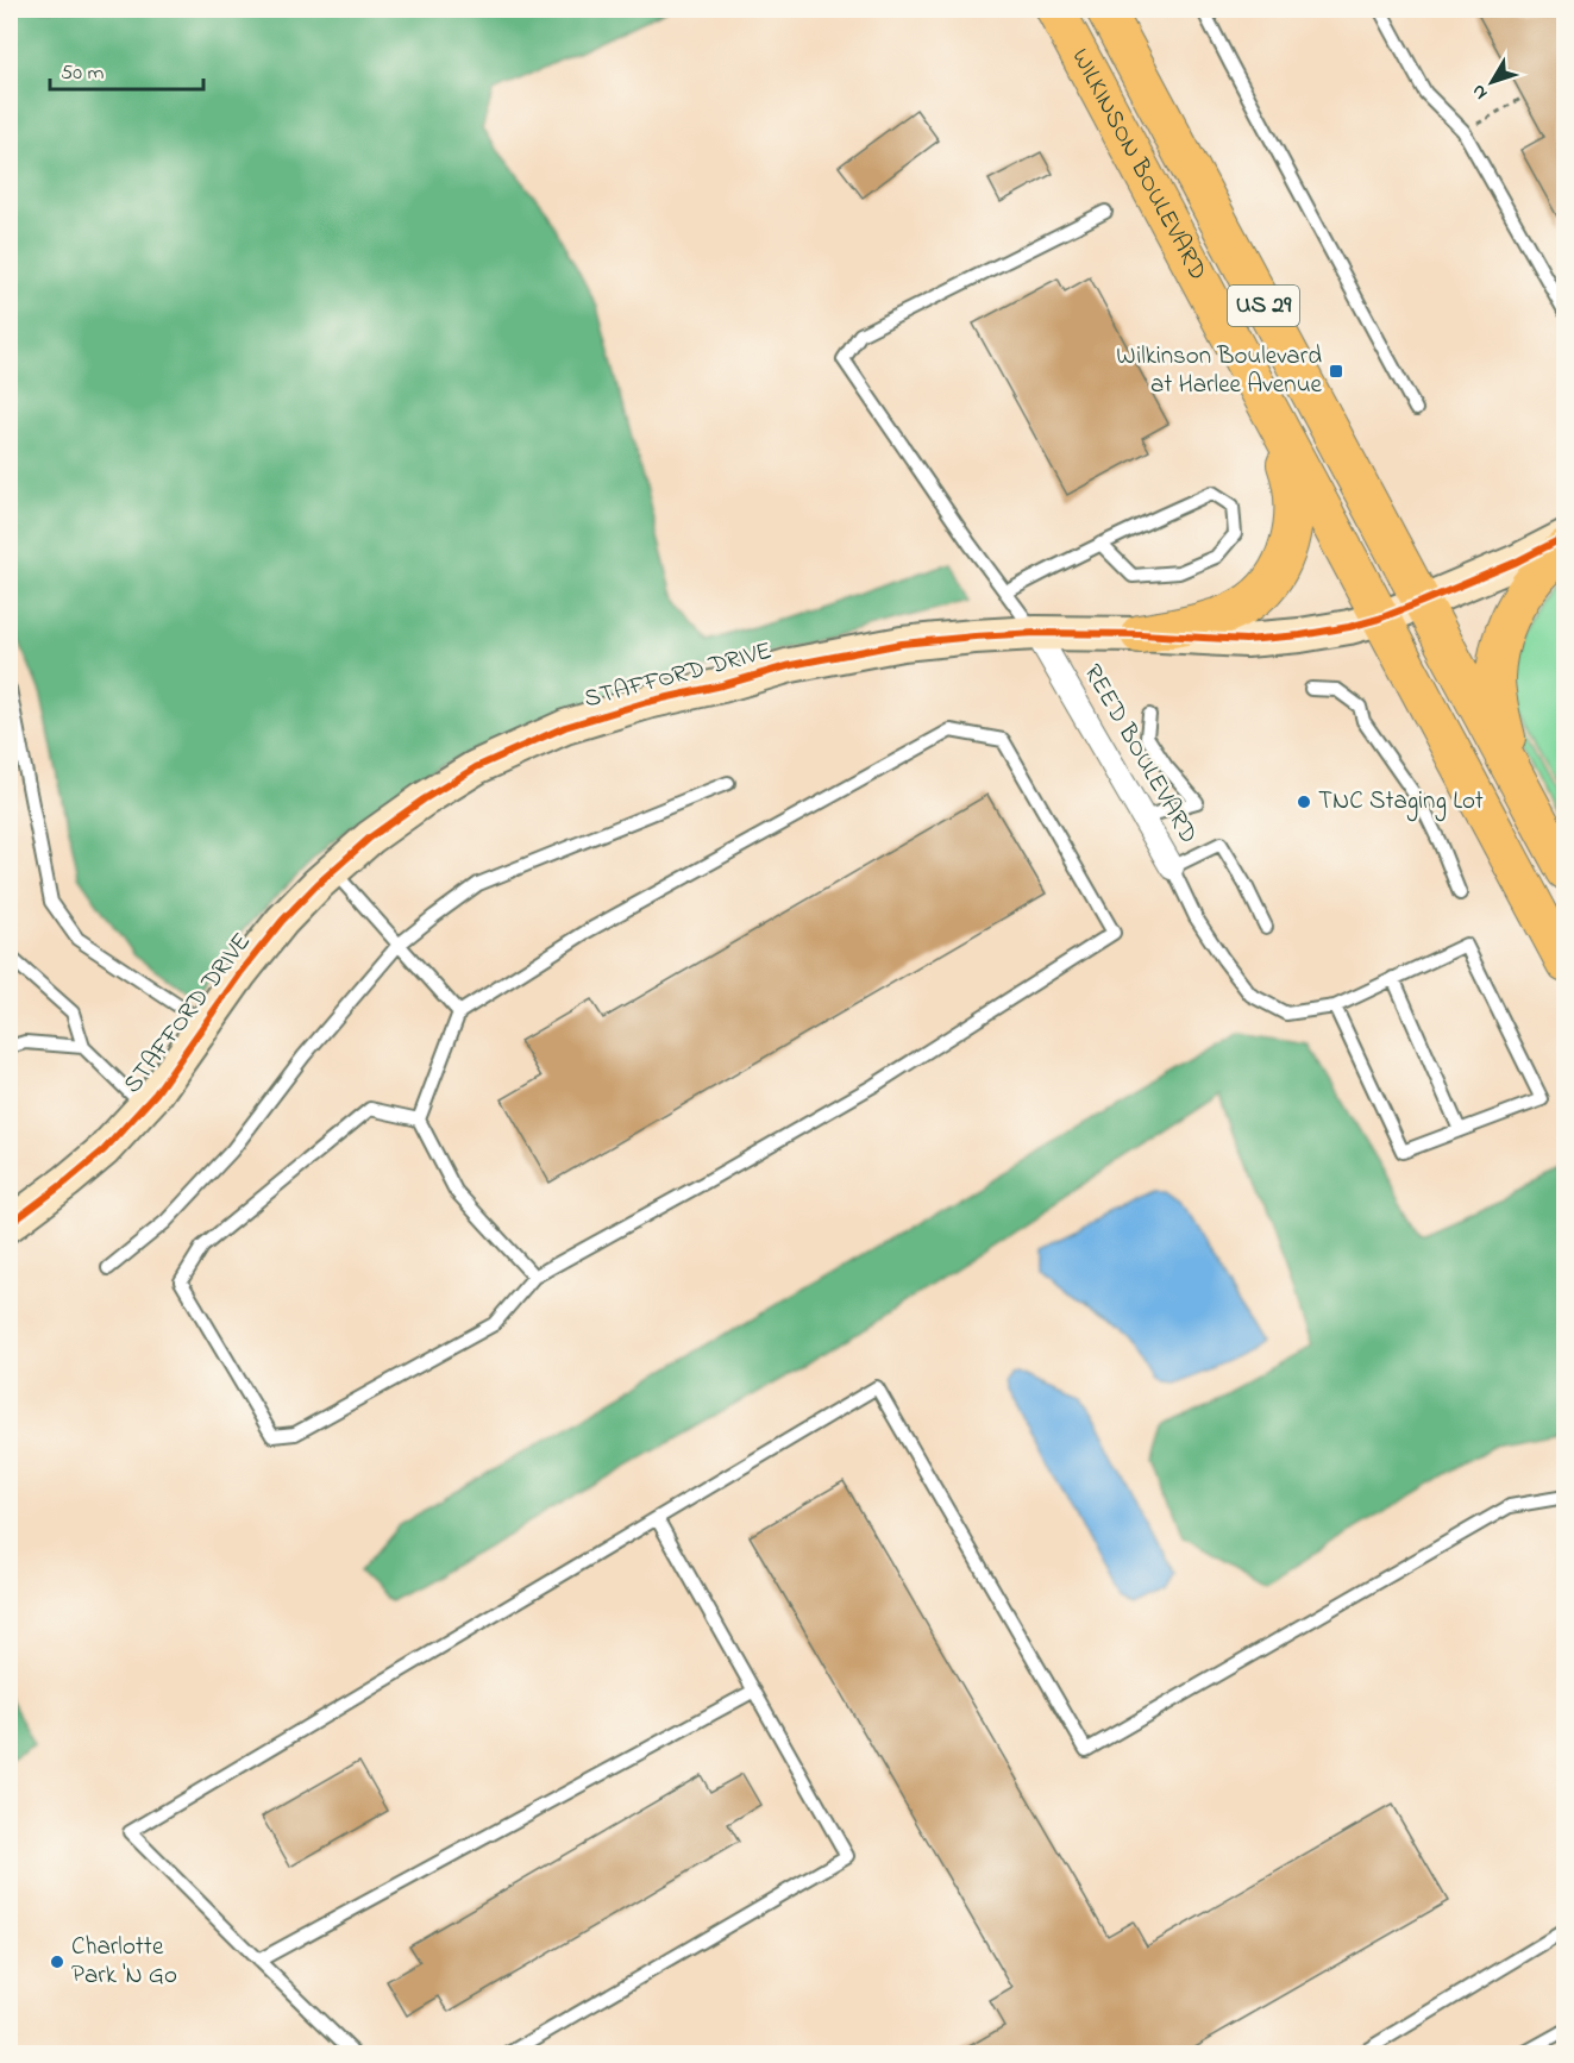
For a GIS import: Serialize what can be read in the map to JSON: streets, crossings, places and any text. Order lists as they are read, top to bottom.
{
  "streets": {
    "main road": ["WILKINSON BOULEVARD", "US 29"],
    "street": ["STAFFORD DRIVE", "REED BOULEVARD"]
  },
  "crossings": [
    ["WILKINSON BOULEVARD", "STAFFORD DRIVE"],
    ["STAFFORD DRIVE", "REED BOULEVARD"]
  ],
  "places": {
    "transit": ["Wilkinson Boulevard at Harlee Avenue"],
    "other": ["TNC Staging Lot", "Charlotte Park 'N Go"]
  },
  "scale_bar": "50 m",
  "north": "bottom left"
}
